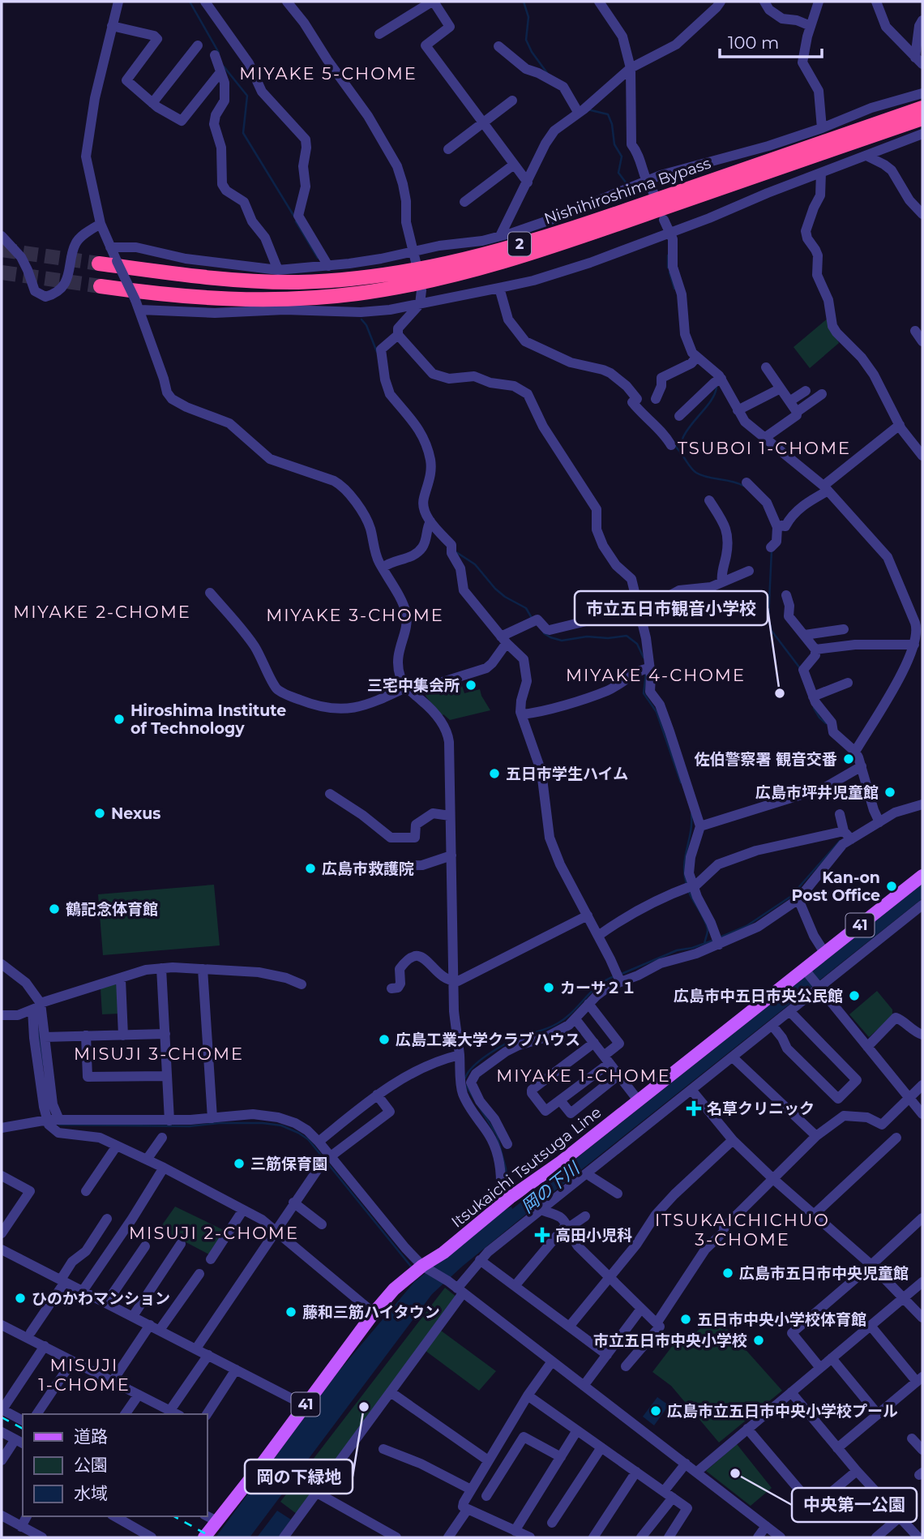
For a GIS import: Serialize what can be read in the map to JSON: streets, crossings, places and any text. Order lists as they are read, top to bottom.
{
  "streets": {
    "highway": ["Nishihiroshima Bypass", "2"],
    "main road": ["41", "Itsukaichi Tsutsuga Line"]
  },
  "districts": [
    "MIYAKE 5-CHOME",
    "TSUBOI 1-CHOME",
    "MIYAKE 2-CHOME",
    "MIYAKE 3-CHOME",
    "MIYAKE 4-CHOME",
    "MISUJI 3-CHOME",
    "MIYAKE 1-CHOME",
    "ITSUKAICHICHUO 3-CHOME",
    "MISUJI 2-CHOME",
    "MISUJI 1-CHOME"
  ],
  "water": ["岡の下川"],
  "places": {
    "other": [
      "三宅中集会所",
      "市立五日市観音小学校",
      "Hiroshima Institute of Technology",
      "佐伯警察署 観音交番",
      "五日市学生ハイム",
      "広島市坪井児童館",
      "Nexus",
      "広島市救護院",
      "Kan-on Post Office",
      "鶴記念体育館",
      "カーサ２１",
      "広島市中五日市央公民館",
      "広島工業大学クラブハウス",
      "三筋保育園",
      "広島市五日市中央児童館",
      "ひのかわマンション",
      "藤和三筋ハイタウン",
      "五日市中央小学校体育館",
      "市立五日市中央小学校",
      "岡の下緑地",
      "広島市立五日市中央小学校プール",
      "中央第一公園"
    ],
    "health": ["名草クリニック", "高田小児科"]
  },
  "legend": ["道路", "公園", "水域"],
  "scale_bar": "100 m"
}
